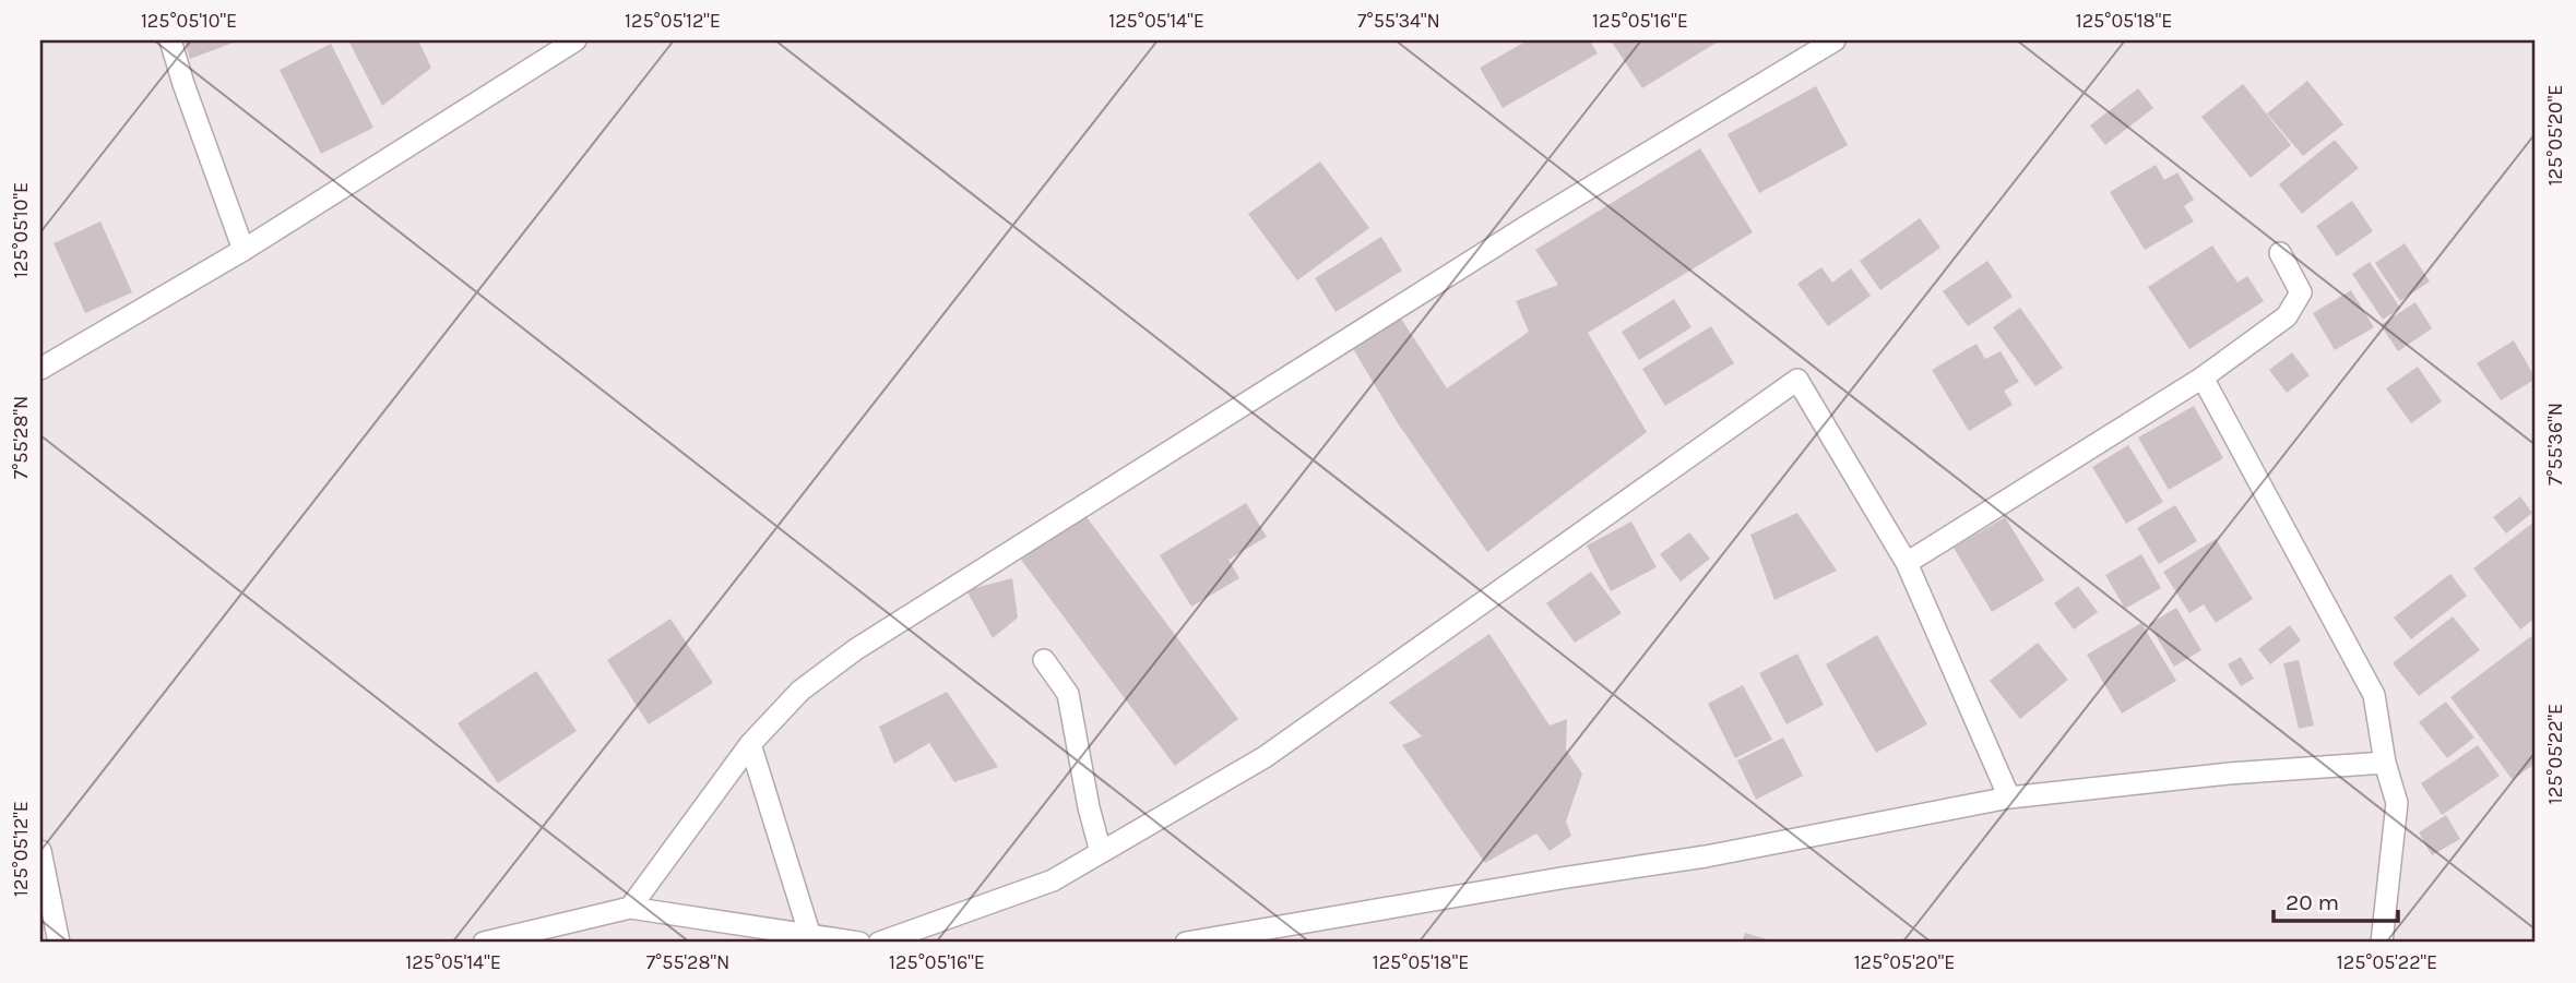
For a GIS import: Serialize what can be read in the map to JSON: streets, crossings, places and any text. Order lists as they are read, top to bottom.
{
  "scale_bar": "20 m",
  "coordinates": [
    "125°05'10\"E",
    "125°05'12\"E",
    "125°05'14\"E",
    "7°55'34\"N",
    "125°05'16\"E",
    "125°05'18\"E",
    "125°05'20\"E",
    "7°55'28\"N",
    "7°55'36\"N",
    "125°05'22\"E"
  ]
}
